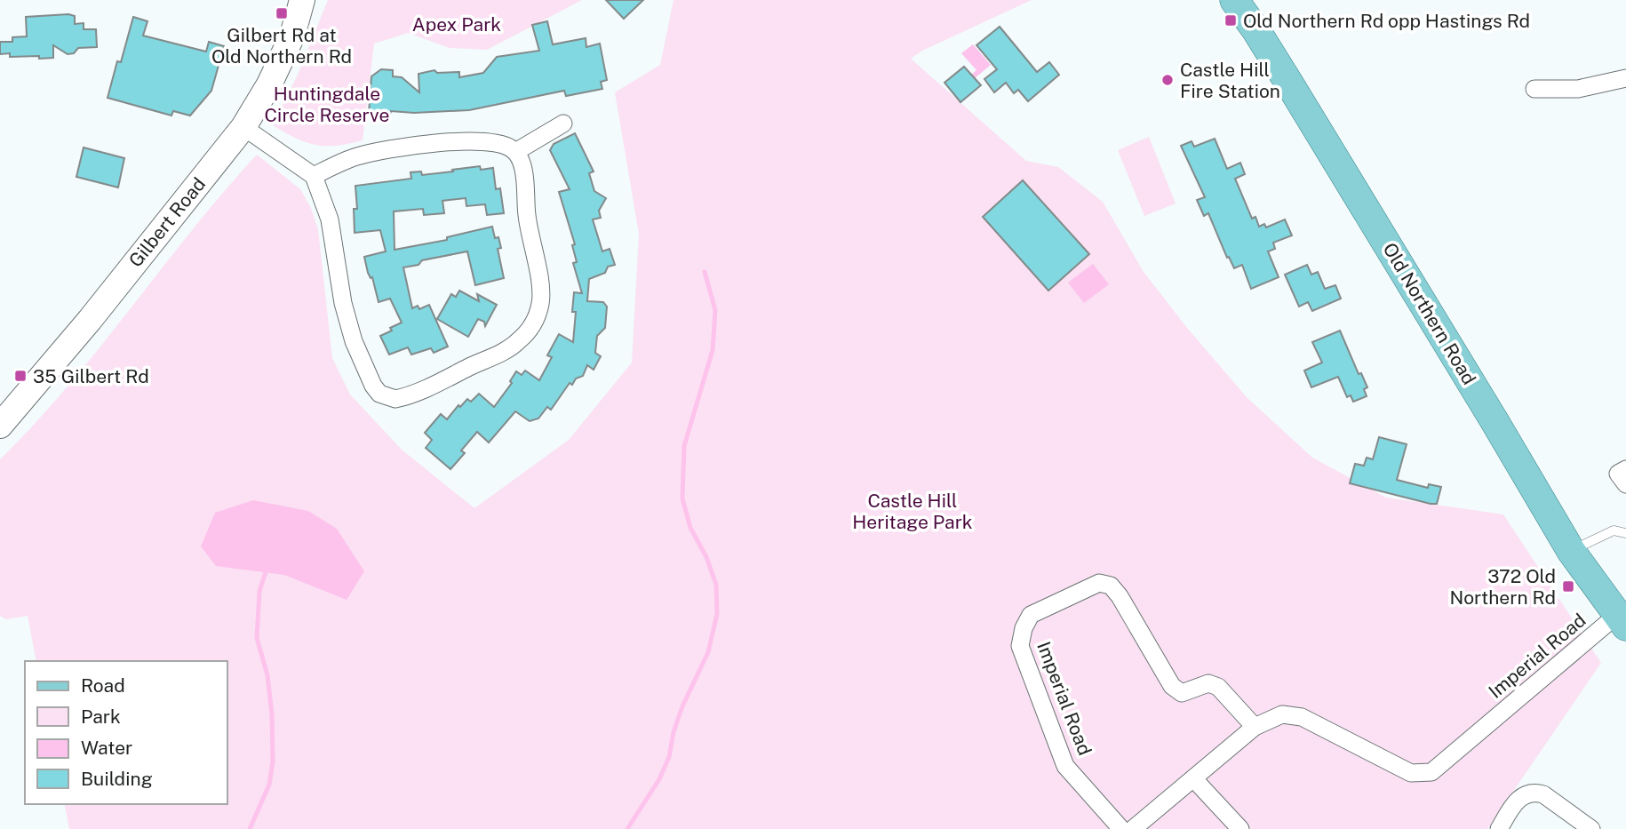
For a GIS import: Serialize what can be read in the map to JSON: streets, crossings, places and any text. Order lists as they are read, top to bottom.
{
  "streets": {
    "main road": ["Gilbert Road", "Old Northern Road"],
    "street": ["Imperial Road"]
  },
  "crossings": [
    ["Old Northern Road", "Imperial Road"]
  ],
  "parks": ["Apex Park", "Huntingdale Circle Reserve", "Castle Hill Heritage Park"],
  "places": {
    "transit": [
      "Gilbert Rd at Old Northern Rd",
      "Old Northern Rd opp Hastings Rd",
      "35 Gilbert Rd",
      "372 Old Northern Rd"
    ],
    "other": ["Castle Hill Fire Station"]
  },
  "legend": [
    "Road",
    "Park",
    "Water",
    "Building"
  ]
}
